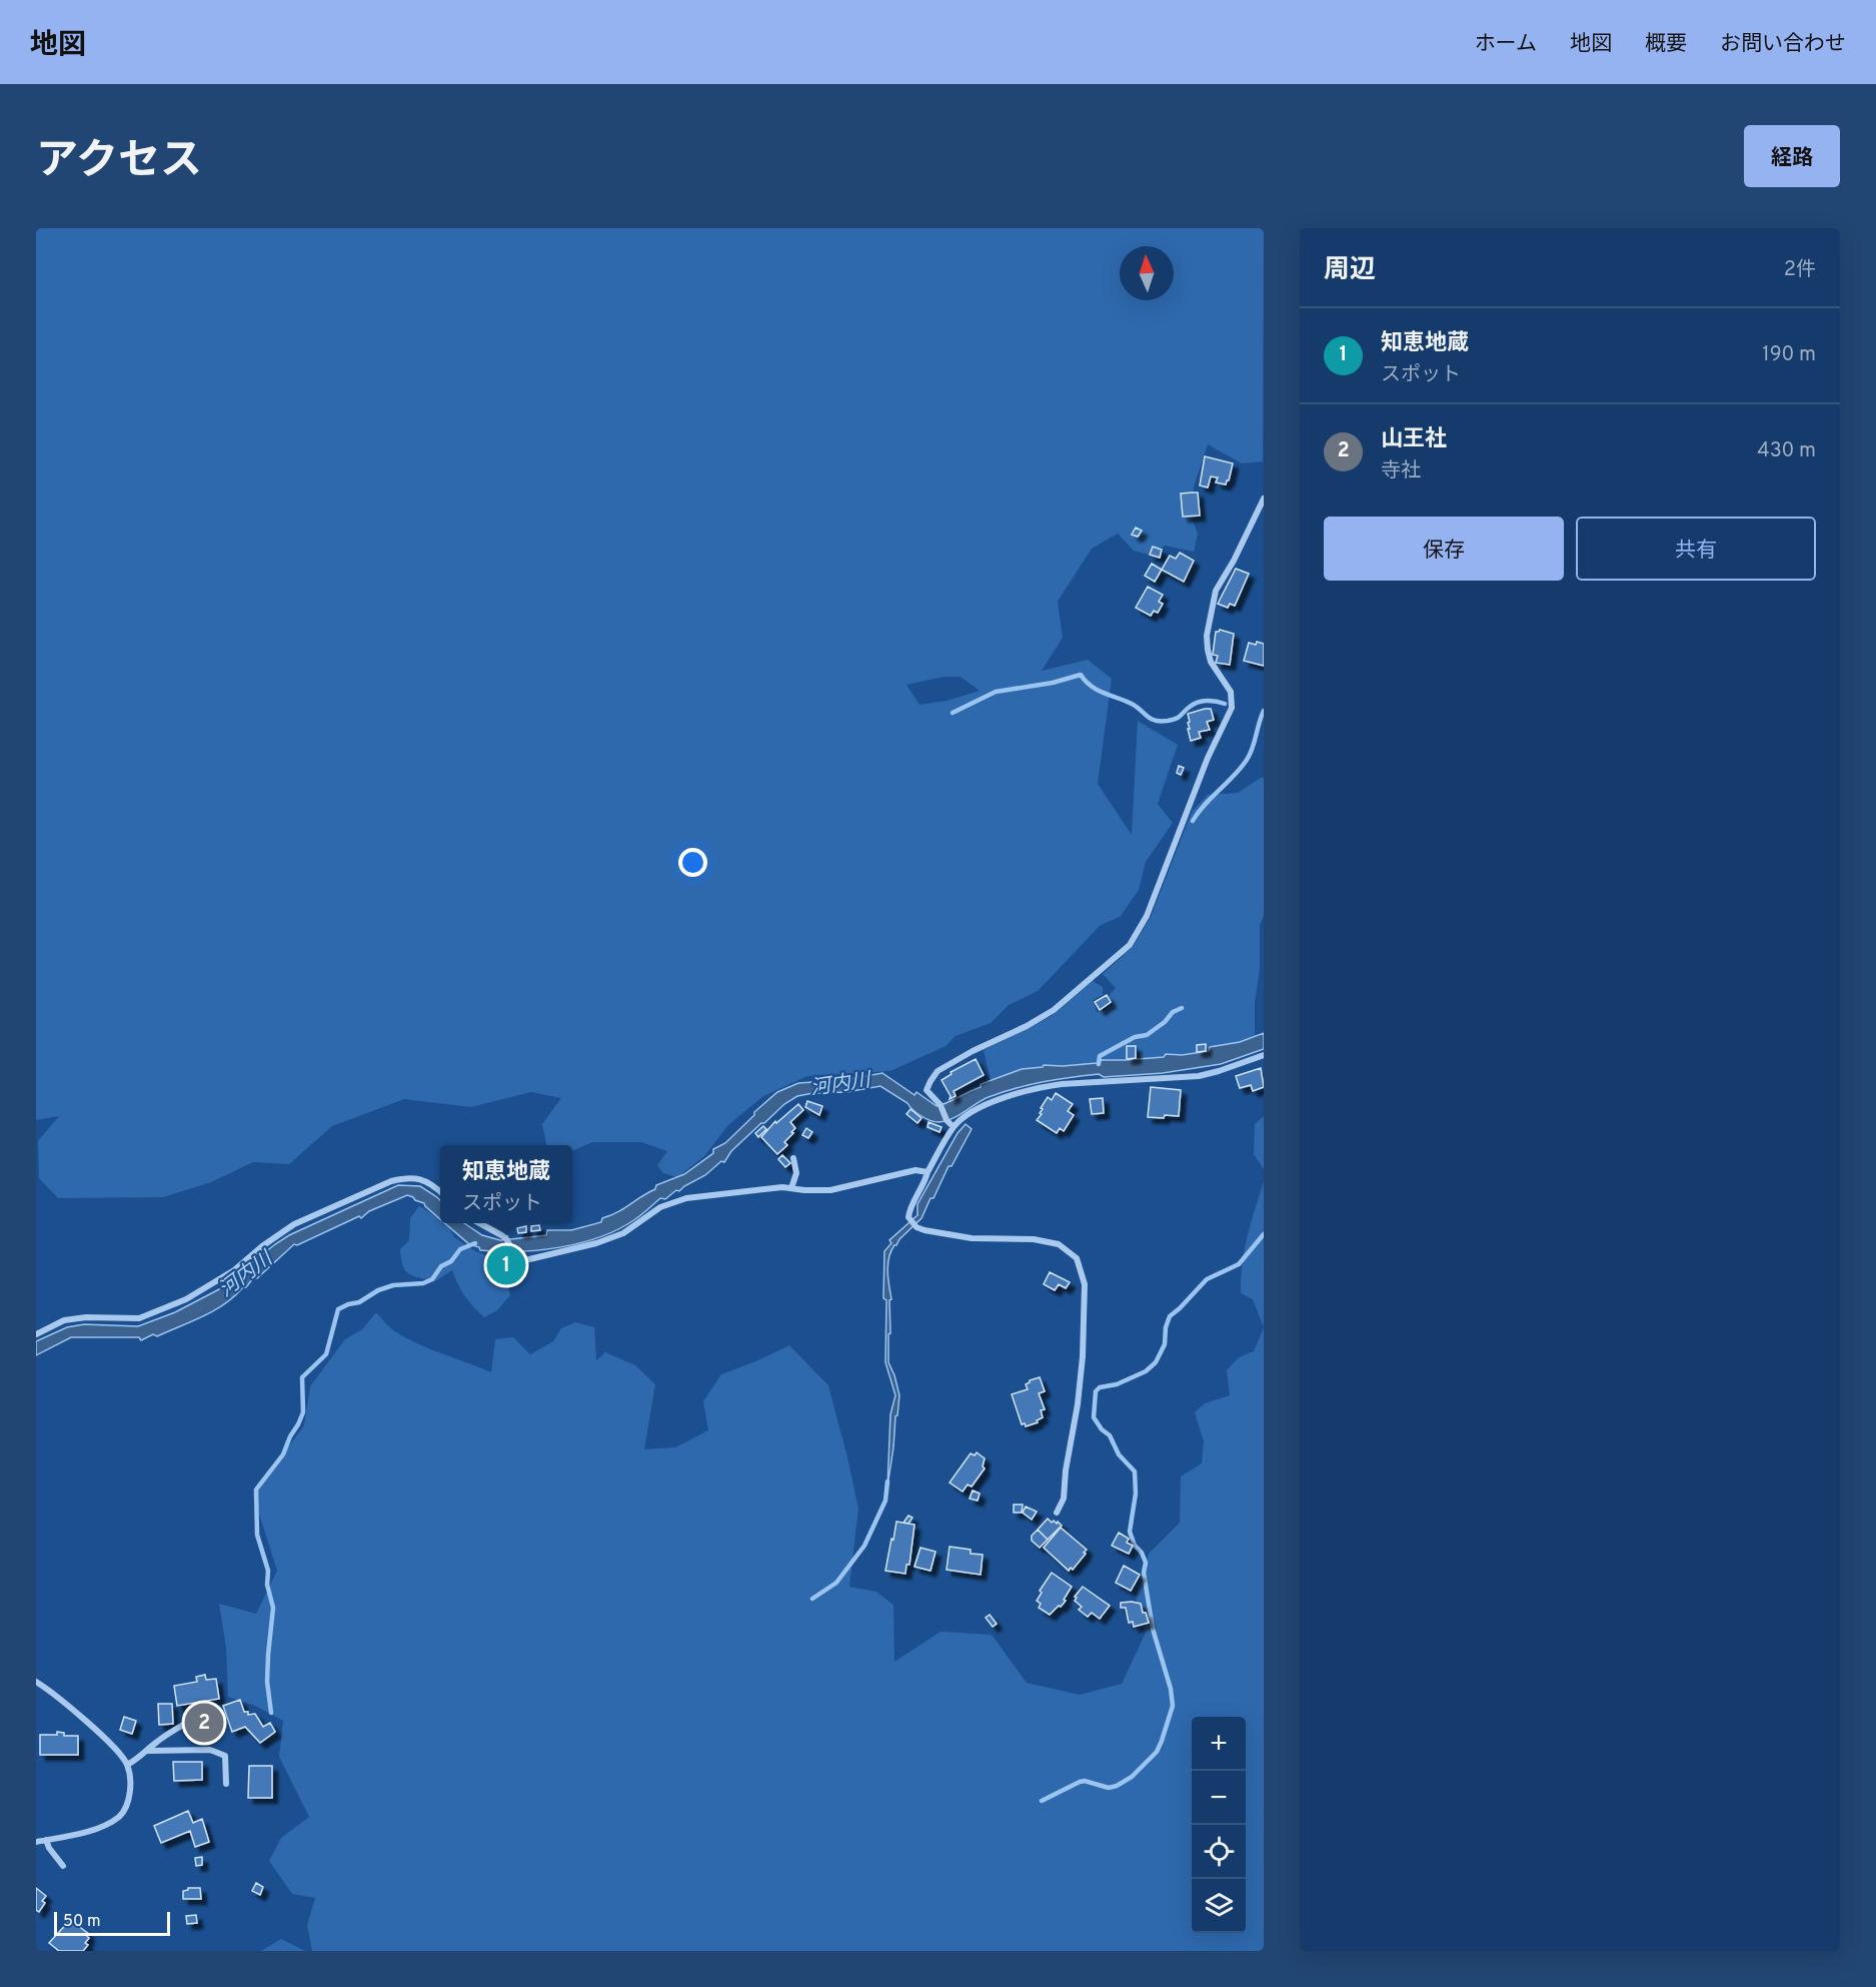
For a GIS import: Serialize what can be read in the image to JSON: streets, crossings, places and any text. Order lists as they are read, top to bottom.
{
  "water": ["河内川"],
  "scale_bar": "50 m",
  "north": "top",
  "page": {
    "header": "地図",
    "nav": [
      "ホーム",
      "地図",
      "概要",
      "お問い合わせ"
    ],
    "title": "アクセス",
    "buttons": [
      "経路",
      ["保存", "共有"]
    ],
    "heading": ["周辺", "2件"],
    "list": [
      {
        "mark": "1",
        "name": "知恵地蔵",
        "note": "スポット",
        "value": "190 m"
      },
      {
        "mark": "2",
        "name": "山王社",
        "note": "寺社",
        "value": "430 m"
      }
    ],
    "popup": ["知恵地蔵", "スポット"],
    "pins": ["1", "2"],
    "map_buttons": ["+", "−"],
    "scale": "50 m"
  }
}
